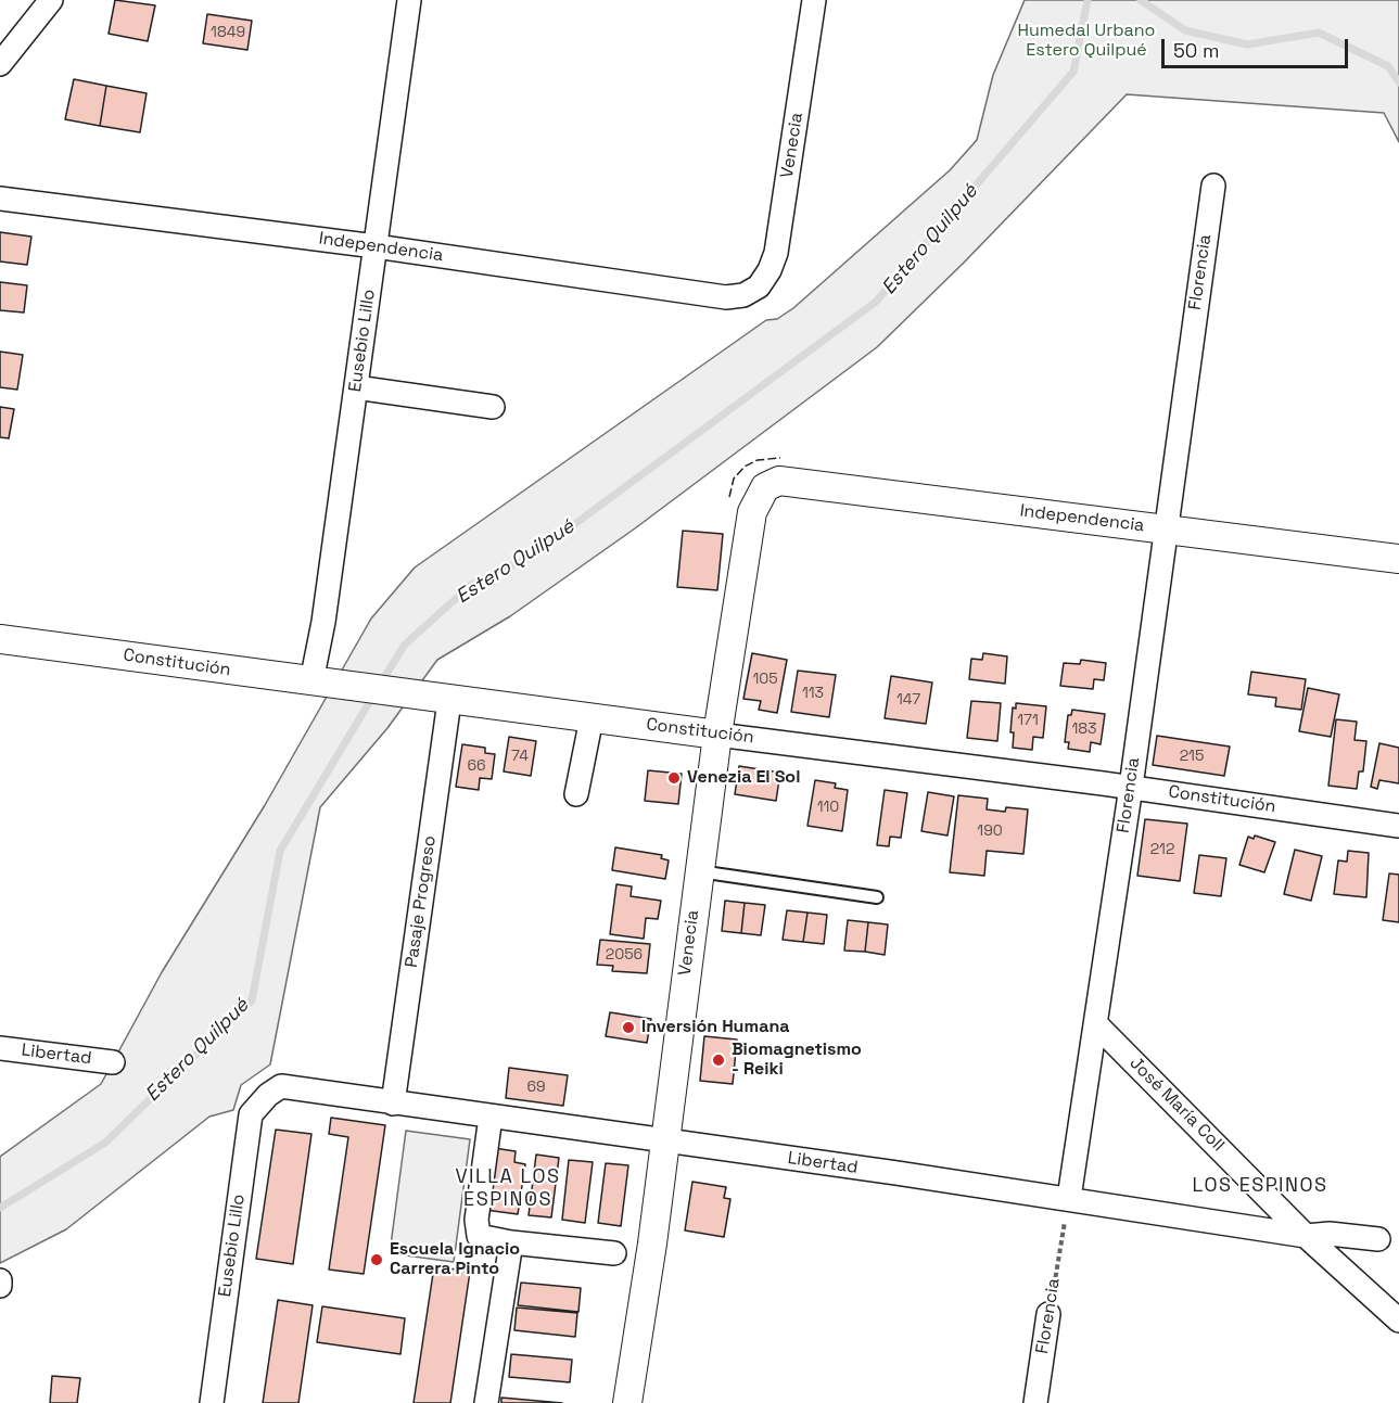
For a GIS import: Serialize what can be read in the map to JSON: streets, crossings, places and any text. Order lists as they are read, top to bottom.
{
  "streets": {
    "street": [
      "Venecia",
      "Independencia",
      "Florencia",
      "Eusebio Lillo",
      "Constitución",
      "Pasaje Progreso",
      "Libertad",
      "José María Coll"
    ]
  },
  "crossings": [
    ["Venecia", "Independencia"],
    ["Venecia", "Constitución"],
    ["Venecia", "Libertad"],
    ["Independencia", "Florencia"],
    ["Independencia", "Eusebio Lillo"],
    ["Florencia", "Constitución"],
    ["Florencia", "Libertad"],
    ["Florencia", "José María Coll"],
    ["Eusebio Lillo", "Constitución"],
    ["Eusebio Lillo", "Libertad"],
    ["Constitución", "Pasaje Progreso"],
    ["Pasaje Progreso", "Libertad"],
    ["Libertad", "José María Coll"]
  ],
  "districts": ["VILLA LOS ESPINOS", "LOS ESPINOS"],
  "water": ["Estero Quilpué"],
  "parks": ["Humedal Urbano Estero Quilpué"],
  "places": [
    "Venezia El Sol",
    "Inversión Humana",
    "Biomagnetismo - Reiki",
    "Escuela Ignacio Carrera Pinto"
  ],
  "house_numbers": [
    "1849",
    "105",
    "113",
    "147",
    "171",
    "183",
    "74",
    "215",
    "66",
    "110",
    "190",
    "212",
    "2056",
    "69"
  ],
  "scale_bar": "50 m"
}
